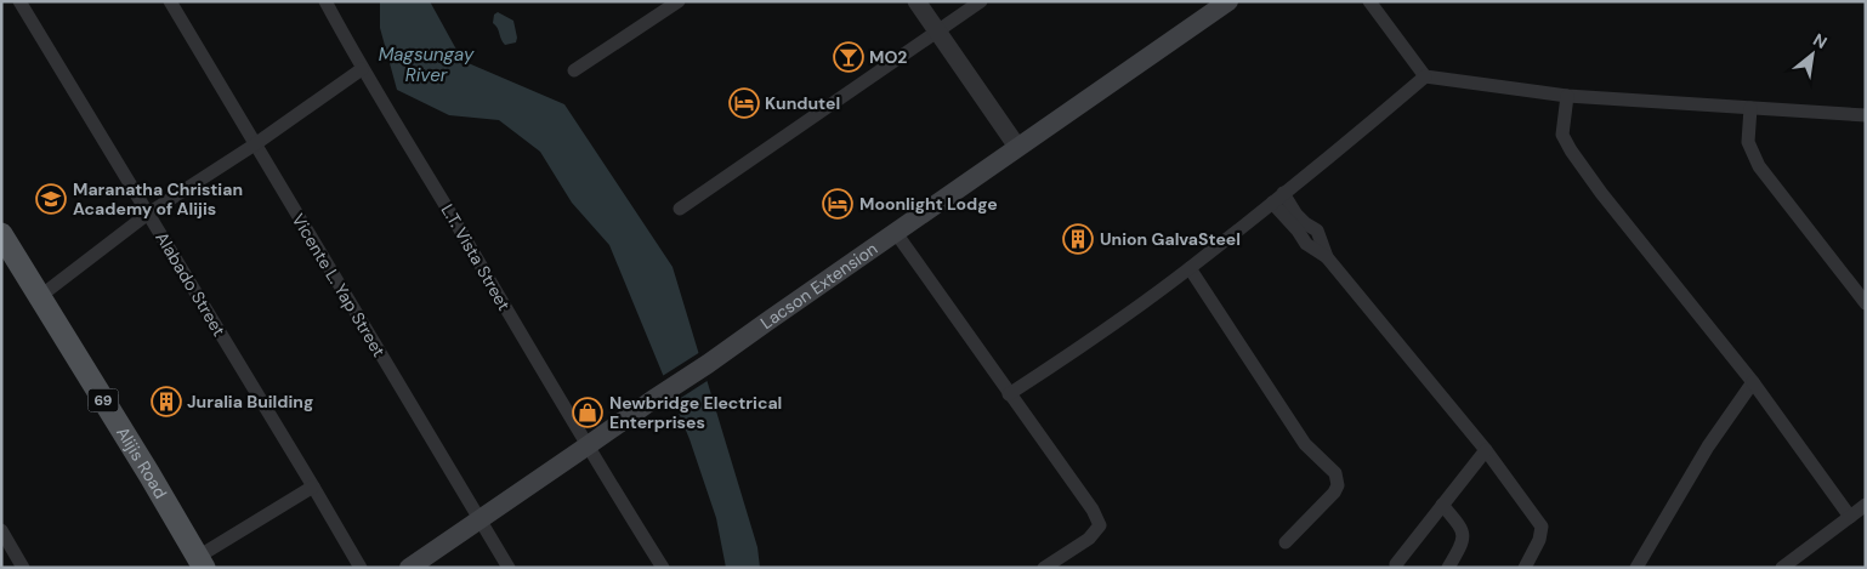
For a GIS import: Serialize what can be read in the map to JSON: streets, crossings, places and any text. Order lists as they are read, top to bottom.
{
  "streets": {
    "main road": ["Lacson Extension", "69", "Alijis Road"],
    "street": ["L.T. Vista Street", "Alabado Street", "Vicente L. Yap Street"]
  },
  "crossings": [
    ["L.T. Vista Street", "Lacson Extension"],
    ["Vicente L. Yap Street", "Lacson Extension"]
  ],
  "water": ["Magsungay River"],
  "places": {
    "bar": ["MO2"],
    "hotel": ["Kundutel", "Moonlight Lodge"],
    "school or university": ["Maranatha Christian Academy of Alijis"],
    "building": ["Union GalvaSteel", "Juralia Building"],
    "shop": ["Newbridge Electrical Enterprises"]
  },
  "north": "top right"
}
